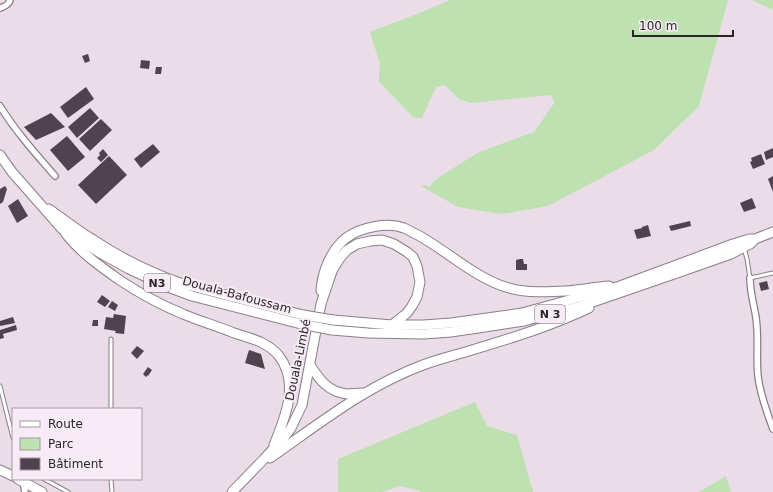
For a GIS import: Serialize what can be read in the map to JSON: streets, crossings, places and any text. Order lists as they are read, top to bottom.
{
  "streets": {
    "highway": [
      "N3",
      "Douala-Bafoussam",
      "N 3",
      "Douala-Limbé"
    ]
  },
  "crossings": [
    ["Douala-Bafoussam", "N 3"]
  ],
  "legend": ["Route", "Parc", "Bâtiment"],
  "scale_bar": "100 m"
}
